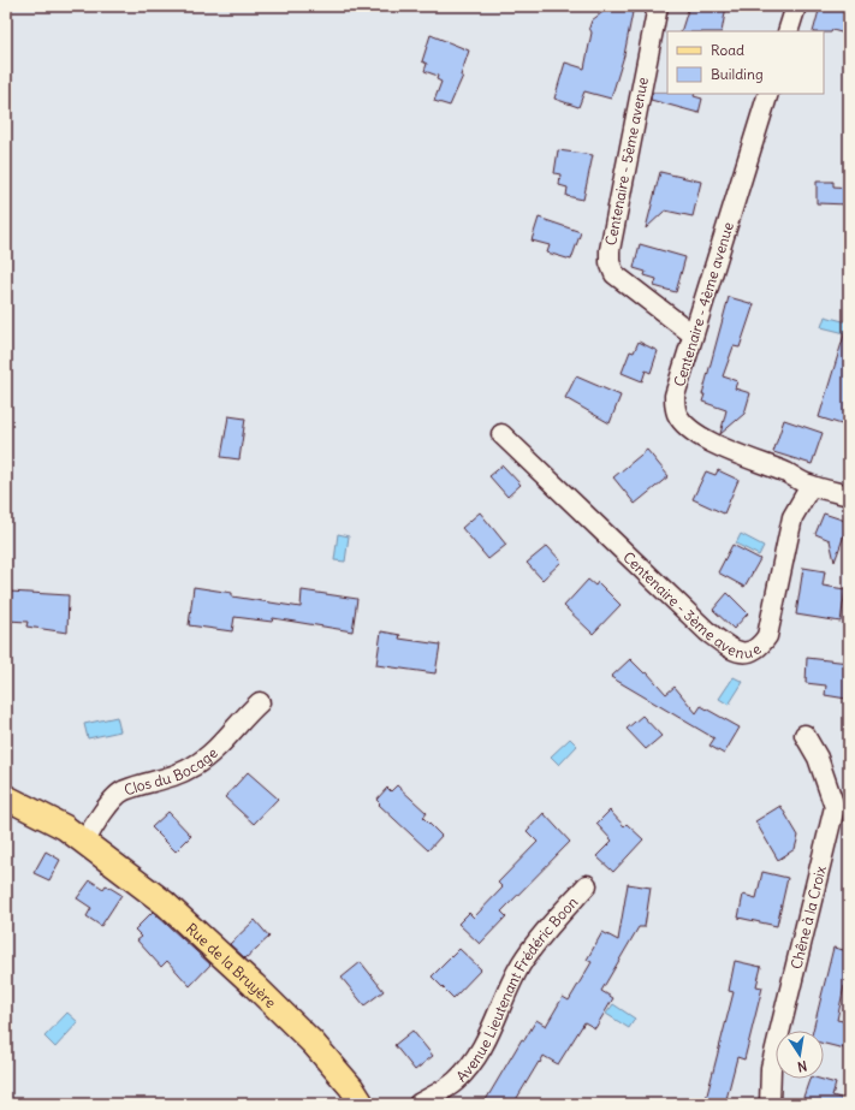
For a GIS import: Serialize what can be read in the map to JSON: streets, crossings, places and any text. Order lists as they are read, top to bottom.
{
  "streets": {
    "main road": ["Rue de la Bruyère"],
    "street": [
      "Centenaire - 5ème avenue",
      "Centenaire - 4ème avenue",
      "Centenaire - 3ème avenue",
      "Clos du Bocage",
      "Chêne à la Croix",
      "Avenue Lieutenant Frédéric Boon"
    ]
  },
  "crossings": [
    ["Centenaire - 5ème avenue", "Centenaire - 4ème avenue"],
    ["Centenaire - 4ème avenue", "Centenaire - 3ème avenue"],
    ["Clos du Bocage", "Rue de la Bruyère"]
  ],
  "legend": ["Road", "Building"],
  "north": "bottom"
}
